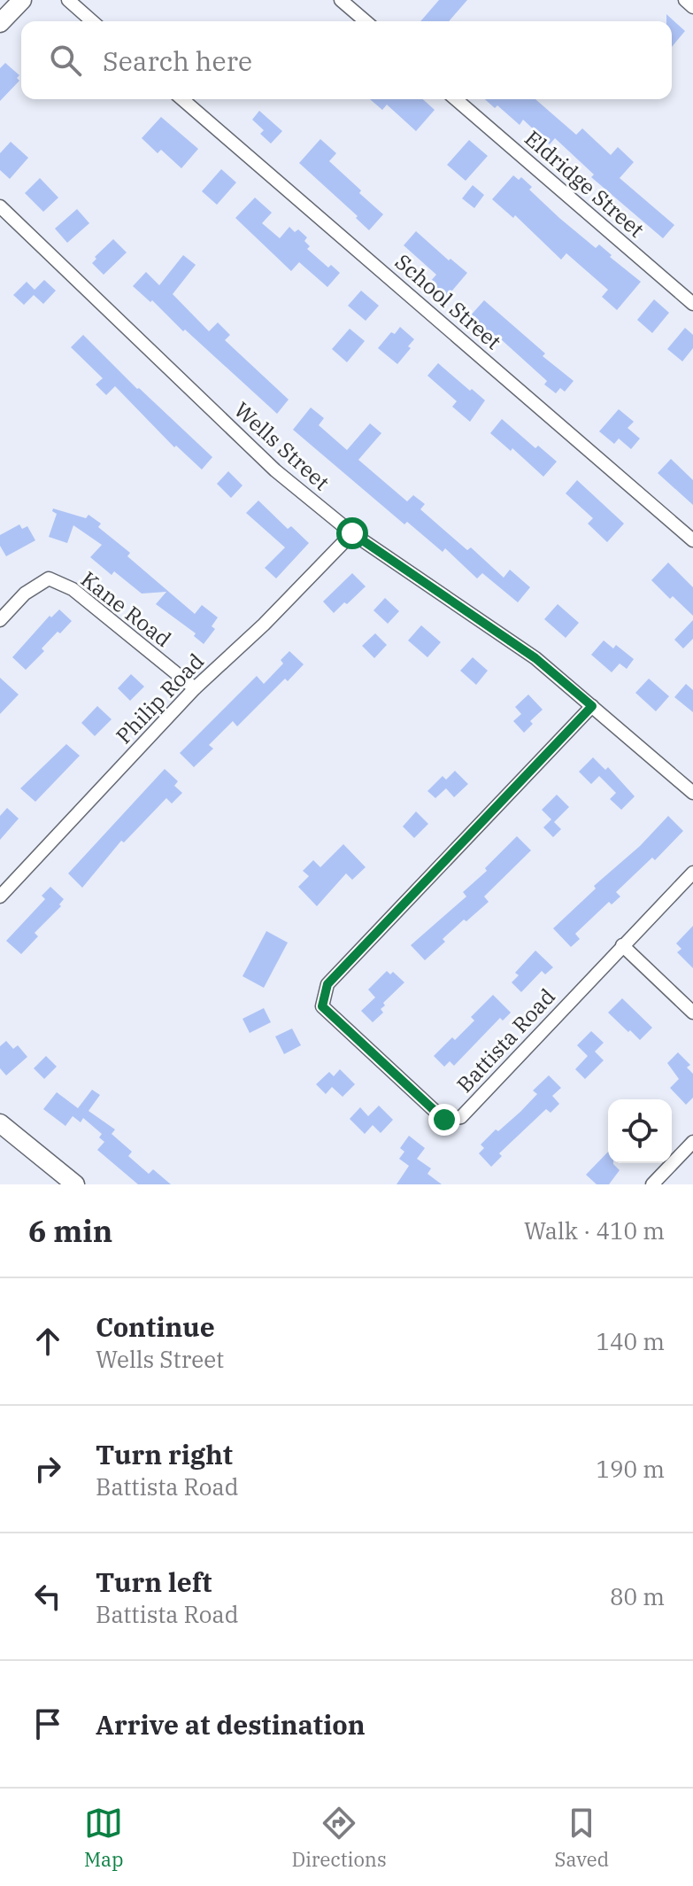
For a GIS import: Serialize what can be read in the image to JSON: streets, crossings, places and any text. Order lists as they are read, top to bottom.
{
  "streets": {
    "street": [
      "Eldridge Street",
      "School Street",
      "Wells Street",
      "Kane Road",
      "Philip Road",
      "Battista Road"
    ]
  },
  "crossings": [
    ["Wells Street", "Philip Road"],
    ["Wells Street", "Battista Road"],
    ["Kane Road", "Philip Road"]
  ],
  "page": {
    "search": "Search here",
    "heading": ["6 min", "Walk · 410 m"],
    "list": [
      ["Continue", "Wells Street", "140 m"],
      ["Turn right", "Battista Road", "190 m"],
      ["Turn left", "Battista Road", "80 m"],
      "Arrive at destination"
    ],
    "nav": ["Map", "Directions", "Saved"]
  }
}
